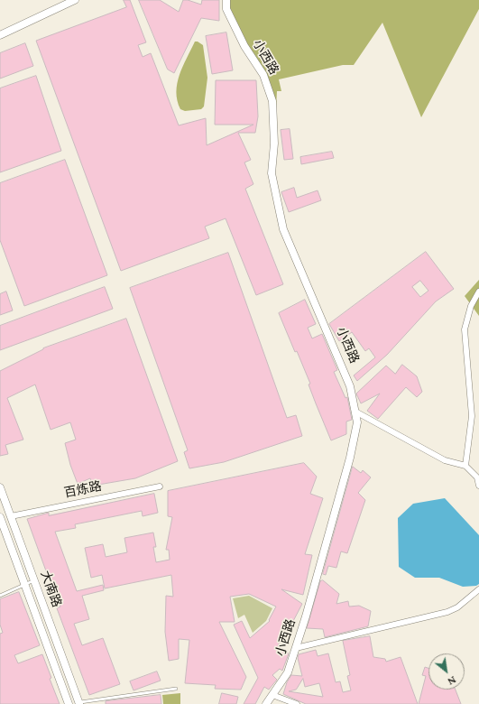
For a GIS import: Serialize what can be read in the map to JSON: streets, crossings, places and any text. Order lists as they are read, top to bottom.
{
  "streets": {
    "street": ["小西路", "百炼路", "大南路"]
  },
  "crossings": [
    ["百炼路", "大南路"]
  ],
  "north": "bottom right"
}
